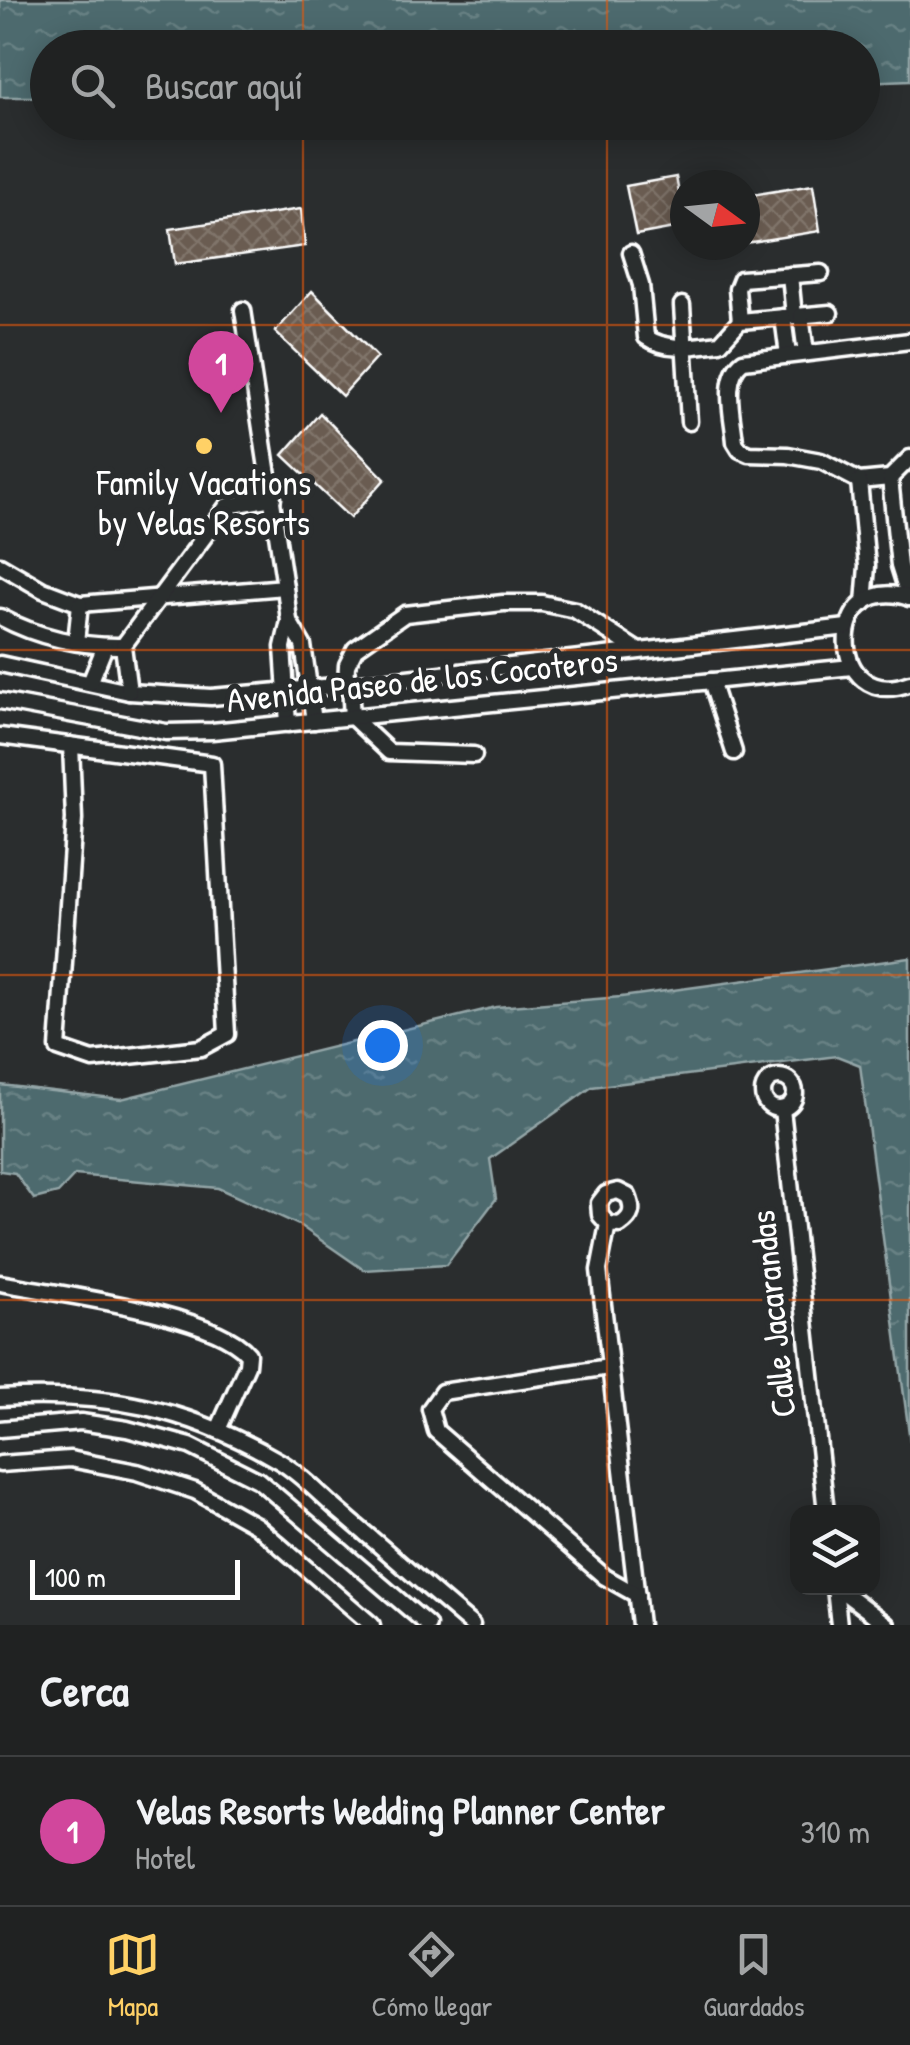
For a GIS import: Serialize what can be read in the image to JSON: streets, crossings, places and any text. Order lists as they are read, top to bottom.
{
  "streets": {
    "street": ["Avenida Paseo de los Cocoteros", "Calle Jacarandas"]
  },
  "places": ["Family Vacations by Velas Resorts"],
  "scale_bar": "100 m",
  "north": "right",
  "page": {
    "search": "Buscar aquí",
    "pins": "1",
    "scale": "100 m",
    "heading": "Cerca",
    "list": [
      {
        "mark": "1",
        "name": "Velas Resorts Wedding Planner Center",
        "note": "Hotel",
        "value": "310 m"
      }
    ],
    "nav": ["Mapa", "Cómo llegar", "Guardados"]
  }
}
